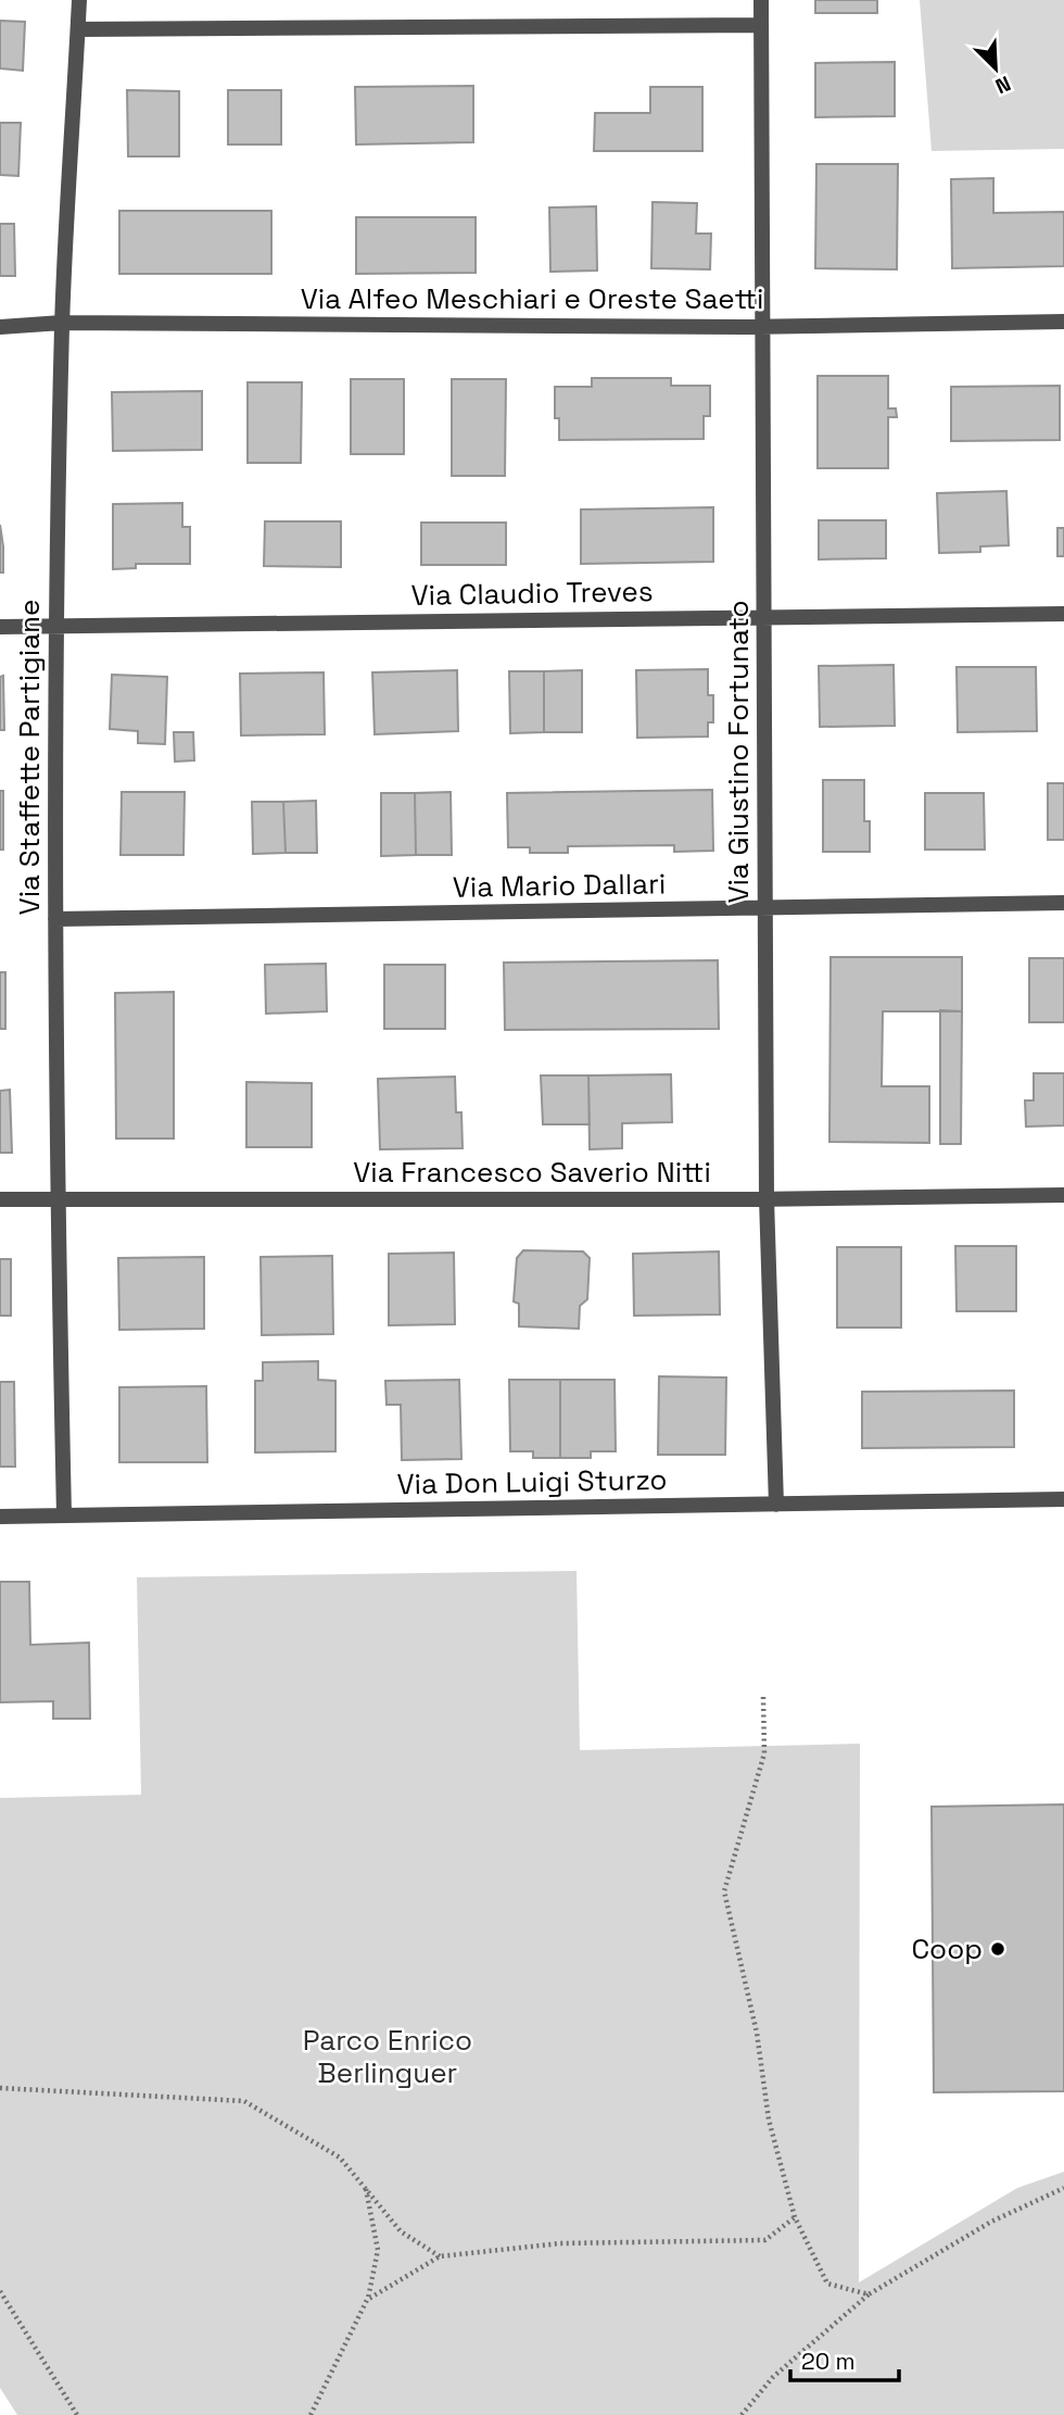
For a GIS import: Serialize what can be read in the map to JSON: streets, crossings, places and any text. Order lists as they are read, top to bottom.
{
  "streets": {
    "street": [
      "Via Alfeo Meschiari e Oreste Saetti",
      "Via Claudio Treves",
      "Via Giustino Fortunato",
      "Via Staffette Partigiane",
      "Via Mario Dallari",
      "Via Francesco Saverio Nitti",
      "Via Don Luigi Sturzo"
    ]
  },
  "crossings": [
    ["Via Alfeo Meschiari e Oreste Saetti", "Via Giustino Fortunato"],
    ["Via Alfeo Meschiari e Oreste Saetti", "Via Staffette Partigiane"],
    ["Via Claudio Treves", "Via Giustino Fortunato"],
    ["Via Claudio Treves", "Via Staffette Partigiane"],
    ["Via Giustino Fortunato", "Via Mario Dallari"],
    ["Via Giustino Fortunato", "Via Francesco Saverio Nitti"],
    ["Via Giustino Fortunato", "Via Don Luigi Sturzo"],
    ["Via Staffette Partigiane", "Via Mario Dallari"],
    ["Via Staffette Partigiane", "Via Francesco Saverio Nitti"],
    ["Via Staffette Partigiane", "Via Don Luigi Sturzo"]
  ],
  "parks": ["Parco Enrico Berlinguer"],
  "places": ["Coop"],
  "scale_bar": "20 m",
  "north": "bottom right"
}
